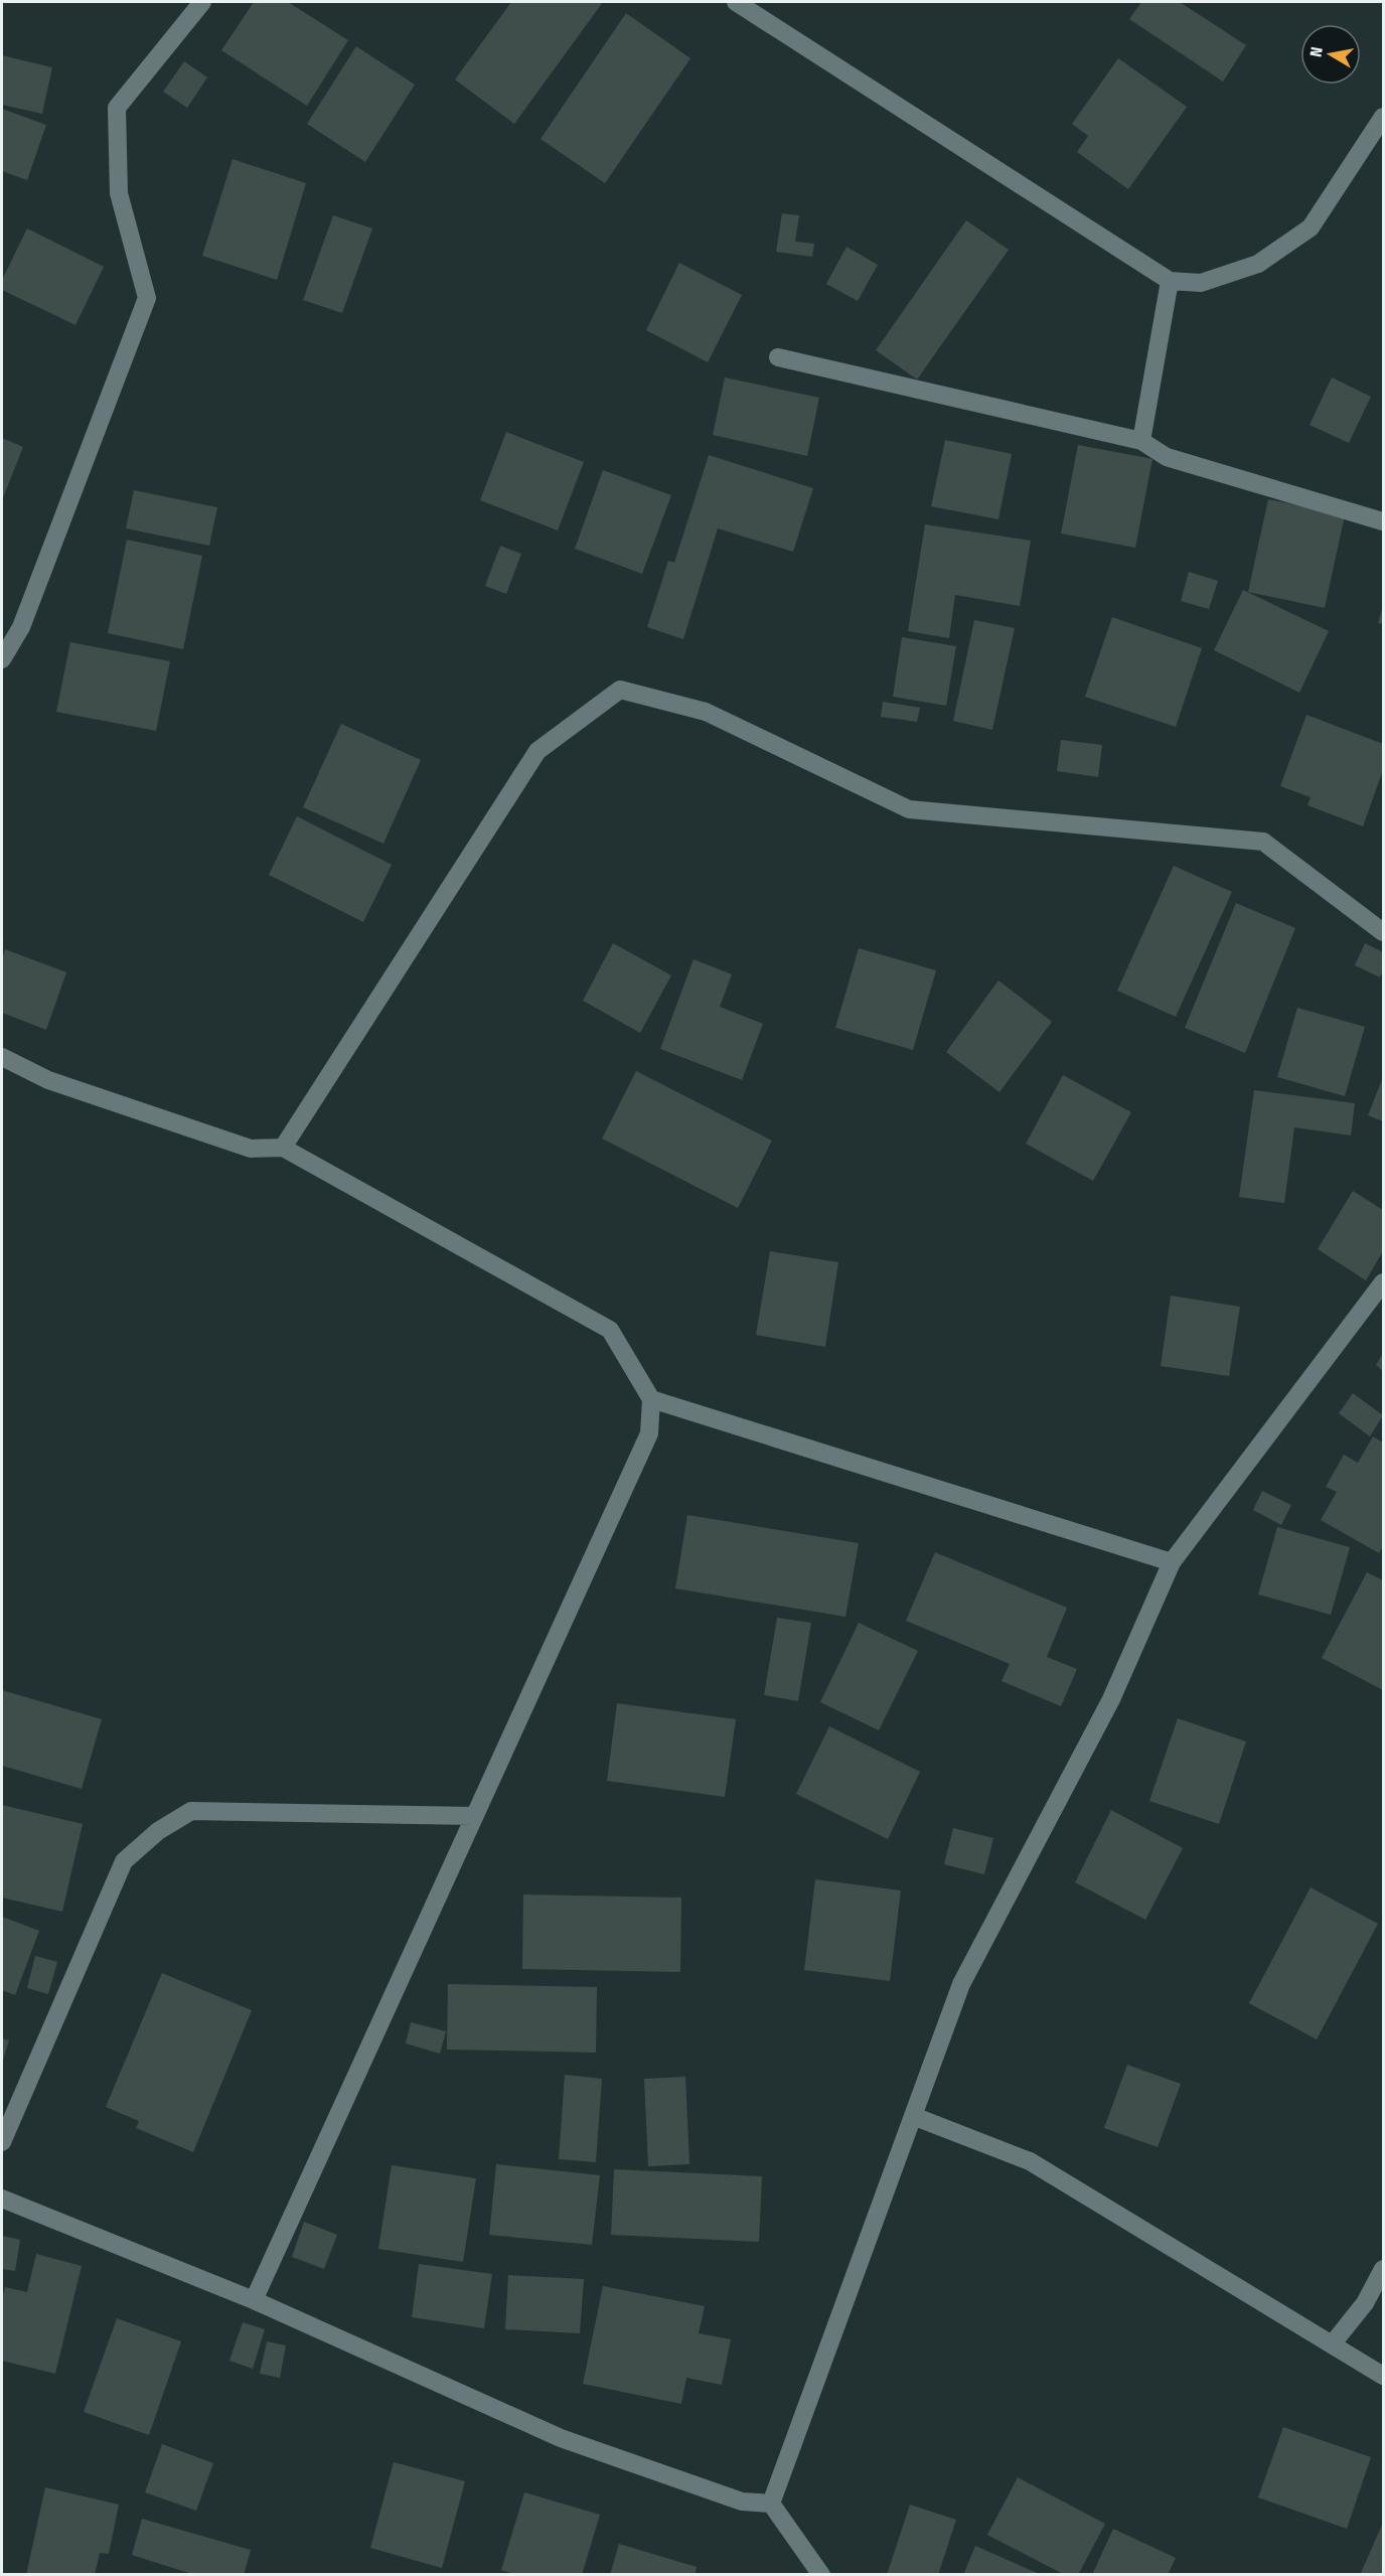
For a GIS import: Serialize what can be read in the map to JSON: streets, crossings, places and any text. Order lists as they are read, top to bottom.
{
  "north": "left"
}
